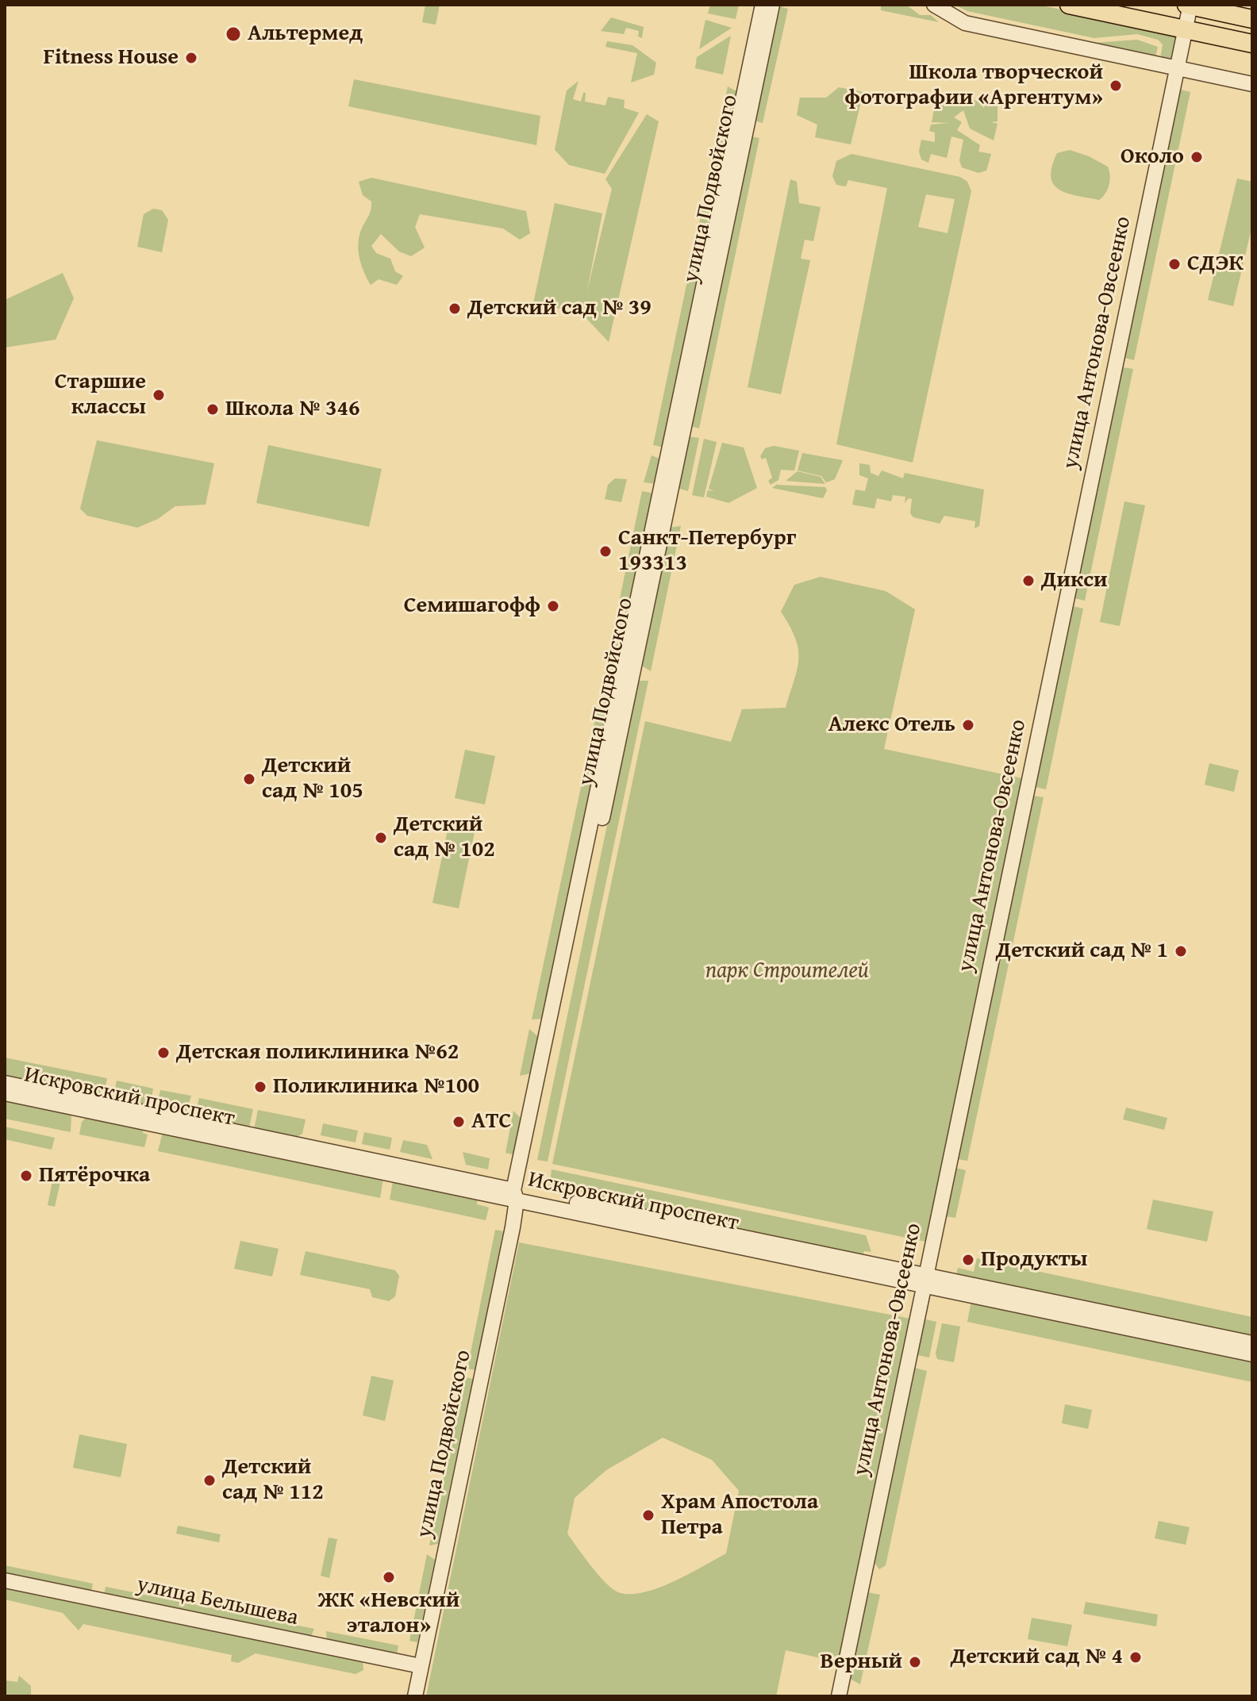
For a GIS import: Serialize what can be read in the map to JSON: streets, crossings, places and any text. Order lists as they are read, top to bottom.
{
  "streets": {
    "street": [
      "улица Подвойского",
      "улица Антонова-Овсеенко",
      "Искровский проспект",
      "улица Белышева"
    ]
  },
  "crossings": [
    ["улица Подвойского", "Искровский проспект"],
    ["улица Подвойского", "улица Белышева"],
    ["улица Антонова-Овсеенко", "Искровский проспект"]
  ],
  "parks": ["парк Строителей"],
  "places": [
    "Альтермед",
    "Fitness House",
    "Школа творческой фотографии «Аргентум»",
    "Около",
    "СДЭК",
    "Детский сад № 39",
    "Старшие классы",
    "Школа № 346",
    "Санкт-Петербург 193313",
    "Дикси",
    "Семишагофф",
    "Алекс Отель",
    "Детский сад № 105",
    "Детский сад № 102",
    "Детский сад № 1",
    "Детская поликлиника №62",
    "Поликлиника №100",
    "АТС",
    "Пятёрочка",
    "Продукты",
    "Детский сад № 112",
    "Храм Апостола Петра",
    "ЖК «Невский эталон»",
    "Детский сад № 4",
    "Верный"
  ]
}
